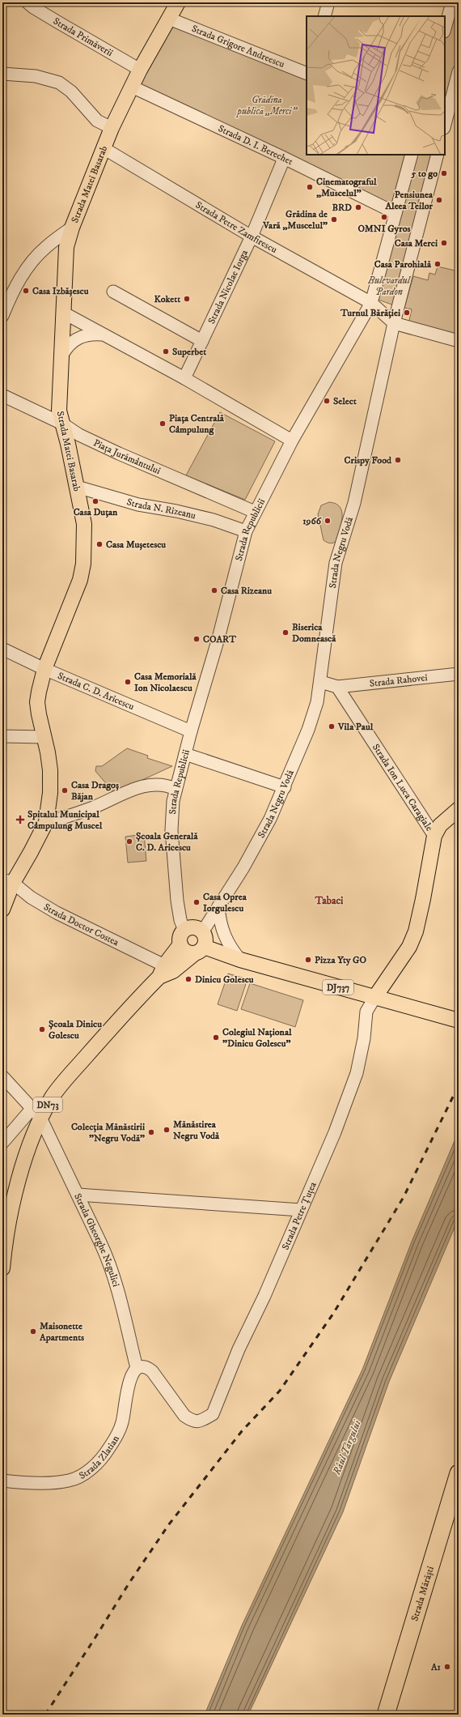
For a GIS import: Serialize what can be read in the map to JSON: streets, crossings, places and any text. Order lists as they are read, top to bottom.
{
  "streets": {
    "highway": ["Strada Mărăști"],
    "main road": [
      "Strada Matei Basarab",
      "Strada Ion Luca Caragiale",
      "DJ737",
      "DN73"
    ],
    "street": [
      "Strada Primăverii",
      "Strada Grigore Andreescu",
      "Strada D. I. Berechet",
      "Strada Petre Zamfirescu",
      "Strada Nicolae Iorga",
      "Piața Jurământului",
      "Strada N. Rizeanu",
      "Strada Republicii",
      "Strada Negru Vodă",
      "Strada Rahovei",
      "Strada C. D. Aricescu",
      "Strada Doctor Costea",
      "Strada Petre Țuțea",
      "Strada Gheorghe Negulici",
      "Strada Zlatian"
    ]
  },
  "crossings": [
    ["Strada Primăverii", "Strada Matei Basarab"],
    ["Strada Grigore Andreescu", "Strada Matei Basarab"],
    ["Strada D. I. Berechet", "Strada Matei Basarab"],
    ["Strada D. I. Berechet", "Strada Nicolae Iorga"],
    ["Strada D. I. Berechet", "Strada Republicii"],
    ["Strada Matei Basarab", "Strada Petre Zamfirescu"],
    ["Strada Matei Basarab", "Piața Jurământului"],
    ["Strada Matei Basarab", "Strada N. Rizeanu"],
    ["Strada Matei Basarab", "Strada C. D. Aricescu"],
    ["Strada Matei Basarab", "Strada Doctor Costea"],
    ["Strada Petre Zamfirescu", "Strada Nicolae Iorga"],
    ["Strada Petre Zamfirescu", "Strada Republicii"],
    ["Strada Petre Zamfirescu", "Strada Negru Vodă"],
    ["Piața Jurământului", "Strada Republicii"],
    ["Strada N. Rizeanu", "Strada Republicii"],
    ["Strada Republicii", "Strada Negru Vodă"],
    ["Strada Republicii", "Strada C. D. Aricescu"],
    ["Strada Republicii", "DN73"],
    ["Strada Negru Vodă", "DN73"],
    ["Strada Rahovei", "Strada Ion Luca Caragiale"],
    ["Strada Ion Luca Caragiale", "DJ737"],
    ["Strada Ion Luca Caragiale", "Strada Petre Țuțea"],
    ["Strada Doctor Costea", "DN73"],
    ["DJ737", "Strada Petre Țuțea"],
    ["DN73", "Strada Gheorghe Negulici"],
    ["Strada Petre Țuțea", "Strada Gheorghe Negulici"],
    ["Strada Petre Țuțea", "Strada Zlatian"],
    ["Strada Gheorghe Negulici", "Strada Zlatian"]
  ],
  "districts": ["Tabaci"],
  "water": ["Râul Târgului"],
  "parks": ["Grădina publică „Merci”", "Bulevardul Pardon"],
  "places": {
    "other": [
      "5 to go",
      "Cinematograful „Muscelul”",
      "Pensiunea Aleea Teilor",
      "BRD",
      "OMNI Gyros",
      "Grădina de Vară „Muscelul”",
      "Casa Merci",
      "Casa Parohială",
      "Casa Izbășescu",
      "Kokett",
      "Turnul Bărăției",
      "Superbet",
      "Select",
      "Piața Centrală Câmpulung",
      "Crispy Food",
      "Casa Duţan",
      "1966",
      "Casa Mușetescu",
      "Casa Rizeanu",
      "Biserica Domnească",
      "COART",
      "Casa Memorială Ion Nicolaescu",
      "Vila Paul",
      "Casa Dragoș Băjan",
      "Școala Generală C. D. Aricescu",
      "Casa Oprea Iorgulescu",
      "Pizza Yty GO",
      "Dinicu Golescu",
      "Școala Dinicu Golescu",
      "Colegiul Național ”Dinicu Golescu”",
      "Mănăstirea Negru Vodă",
      "Colecția Mănăstirii \"Negru Vodă\"",
      "Maisonette Apartments",
      "A1"
    ],
    "health": ["Spitalul Municipal Câmpulung Muscel"]
  }
}
